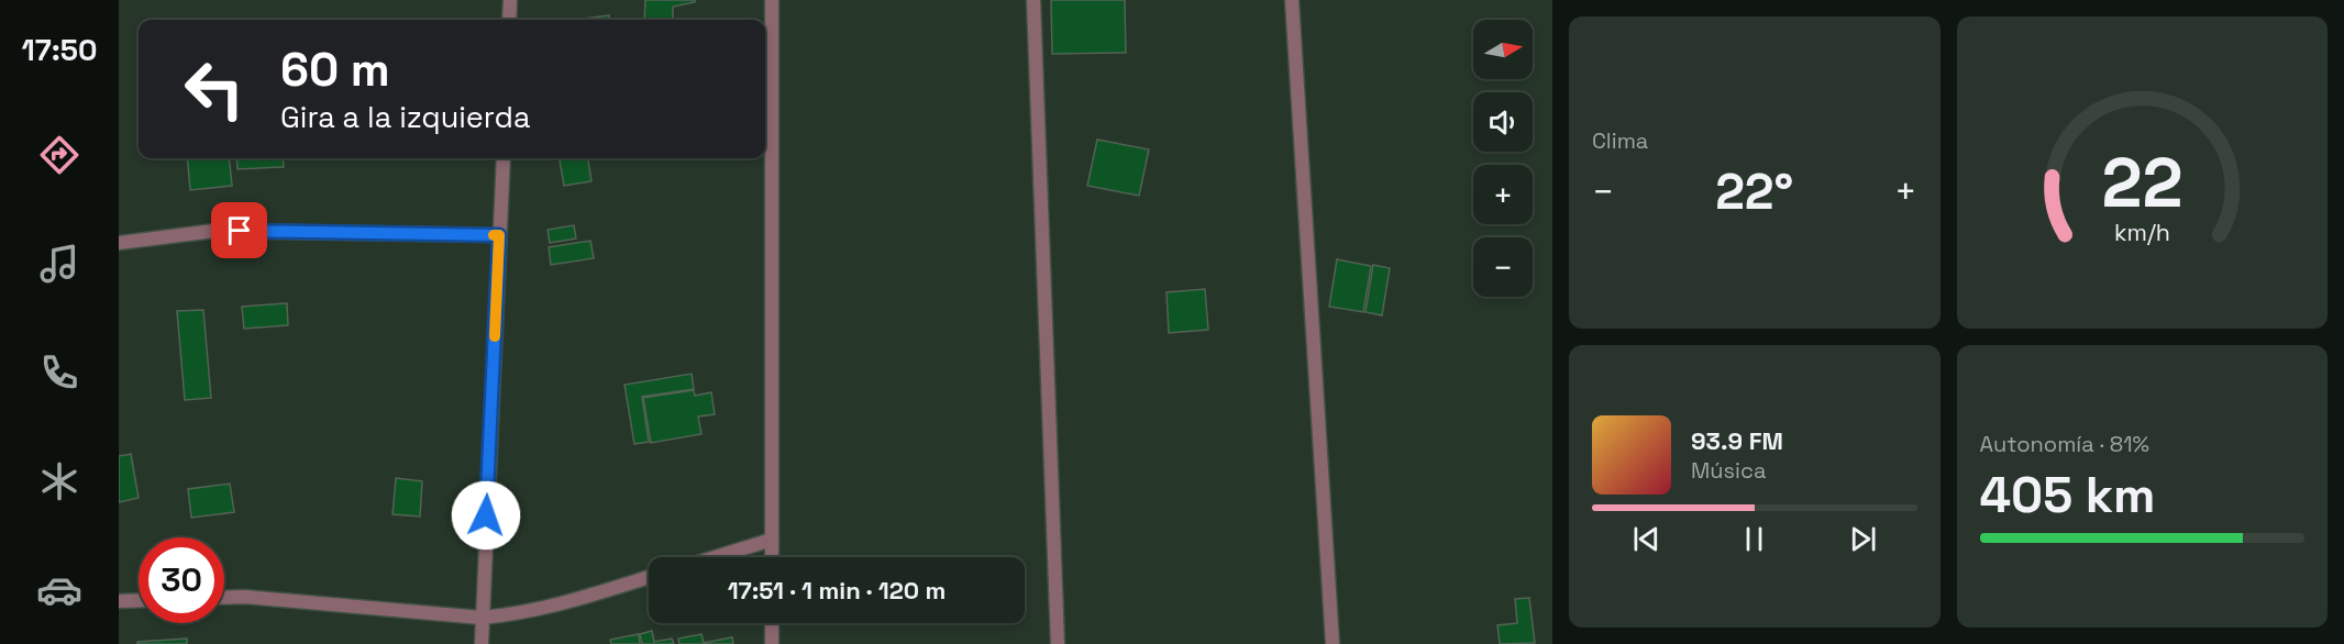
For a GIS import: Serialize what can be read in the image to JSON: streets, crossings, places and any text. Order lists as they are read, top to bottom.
{
  "north": "right",
  "page": {
    "tabs": "17:50",
    "tile": [
      "Clima",
      ["Autonomía · 81%", "405 km"]
    ],
    "map_buttons": ["+", "−"],
    "turn": ["60 m", "Gira a la izquierda"],
    "heat": ["−", "22°", "+"],
    "song": ["93.9 FM", "Música"],
    "limit": "30",
    "trip": "17:51 · 1 min · 120 m",
    "gauge": ["22", "km/h"]
  }
}
